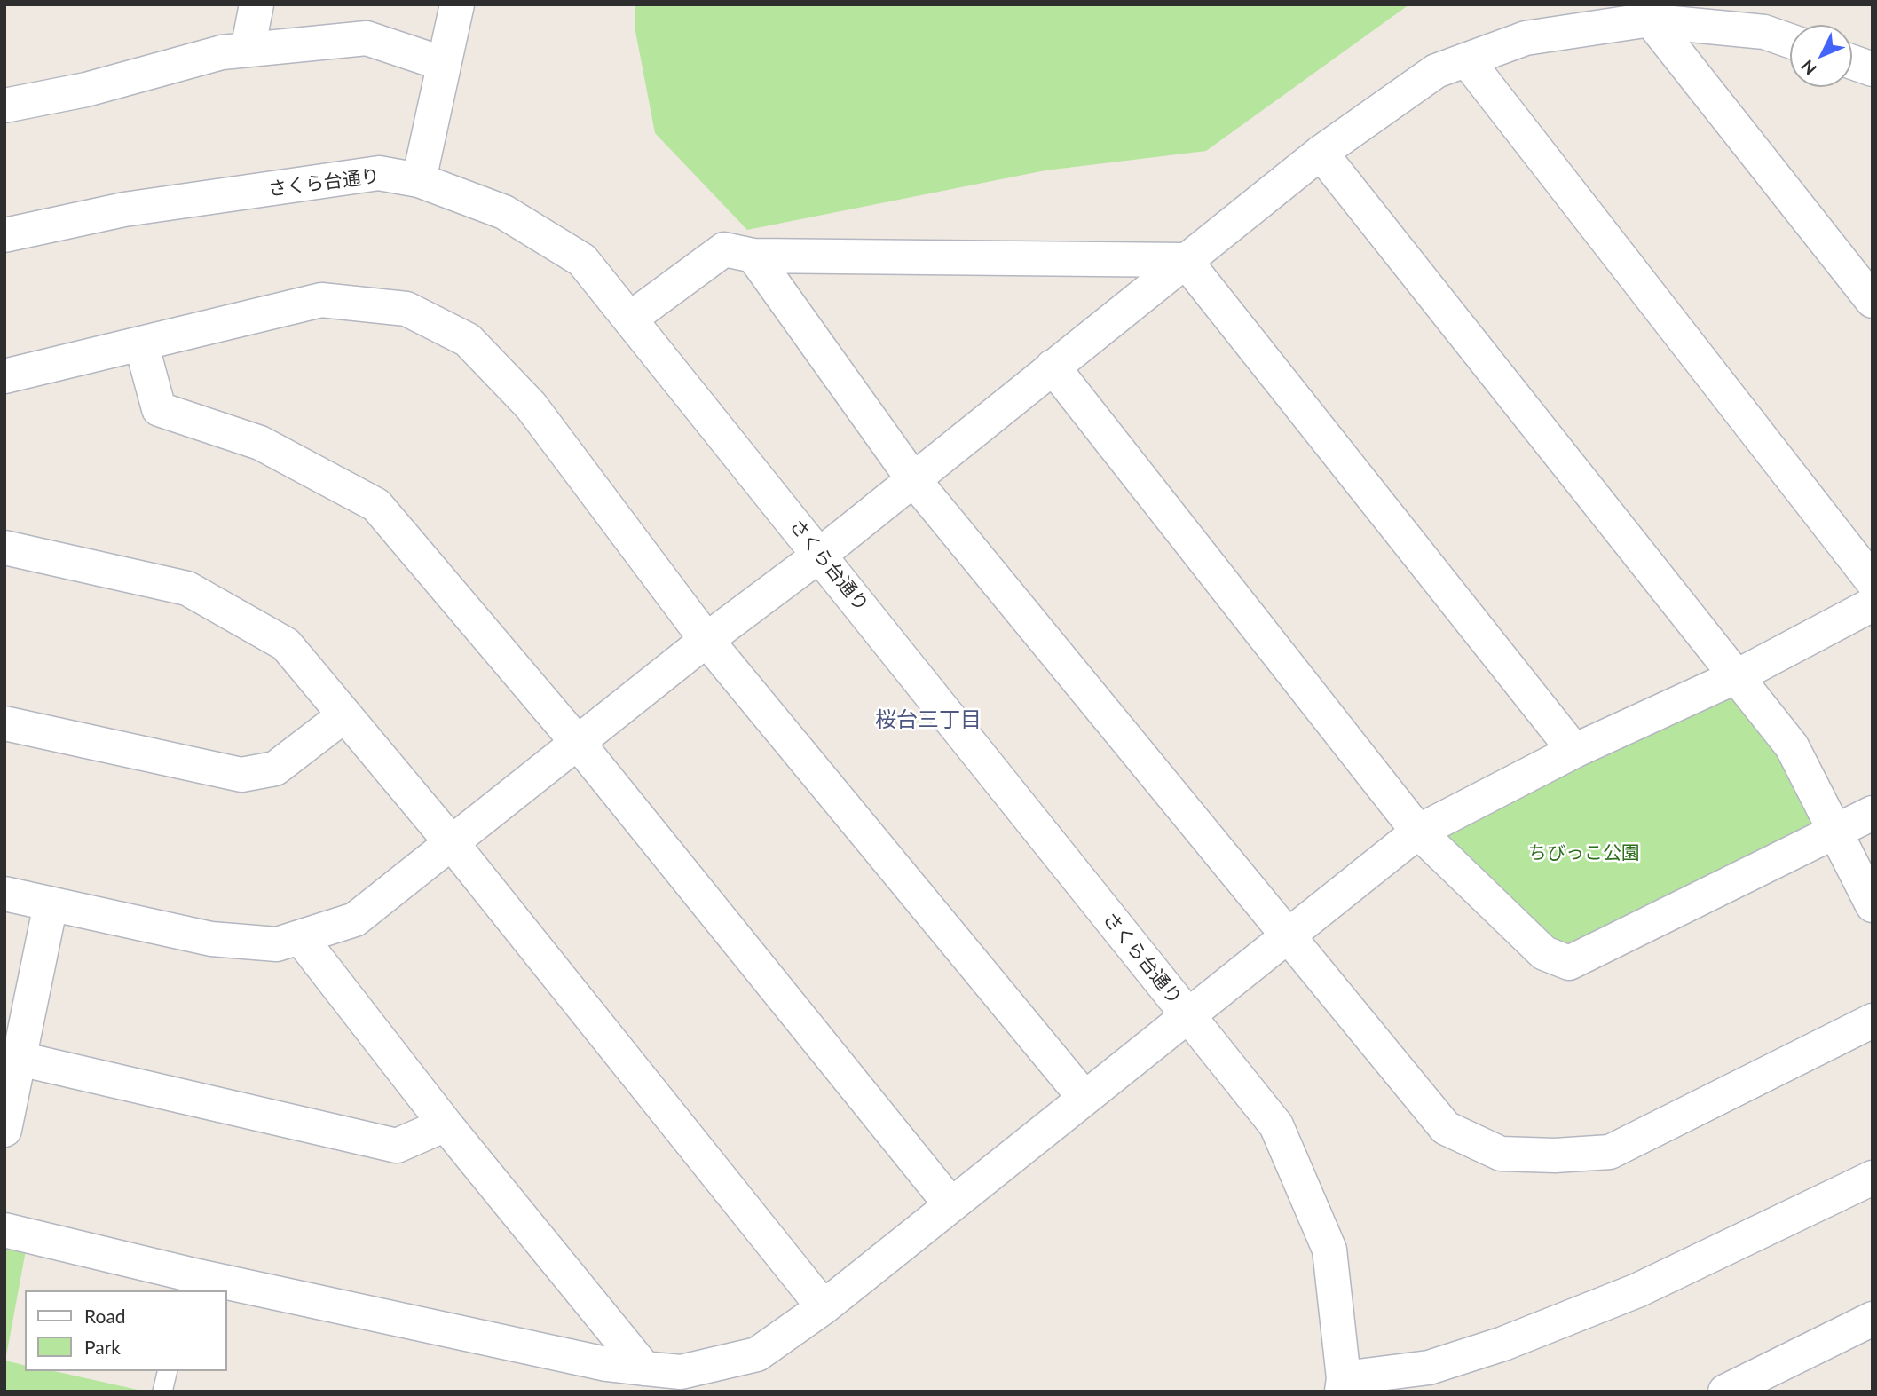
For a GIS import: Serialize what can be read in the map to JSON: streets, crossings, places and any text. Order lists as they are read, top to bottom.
{
  "streets": {
    "street": ["さくら台通り"]
  },
  "districts": ["桜台三丁目"],
  "parks": ["ちびっこ公園"],
  "legend": ["Road", "Park"],
  "north": "bottom left"
}
